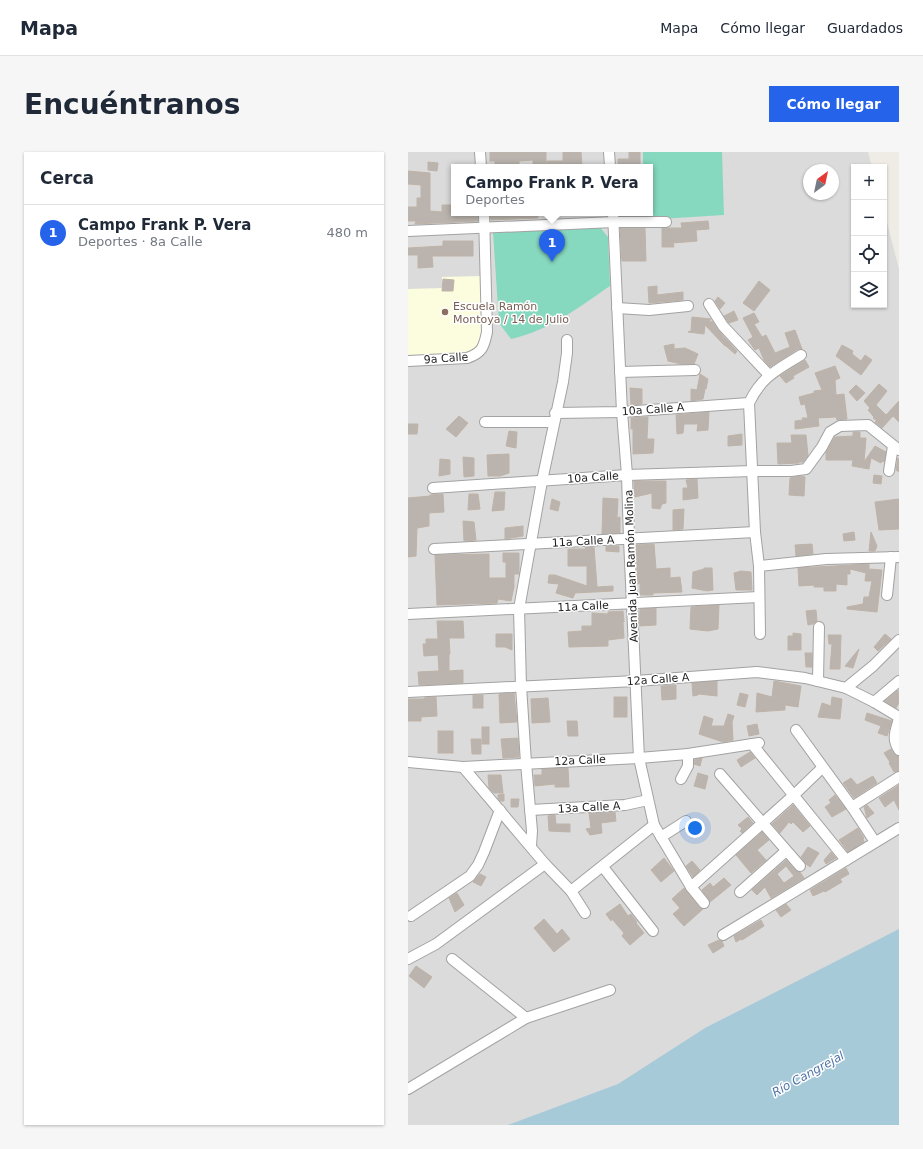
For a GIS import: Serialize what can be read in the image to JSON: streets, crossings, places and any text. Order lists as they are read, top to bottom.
{
  "streets": {
    "street": [
      "9a Calle",
      "10a Calle A",
      "10a Calle",
      "11a Calle A",
      "Avenida Juan Ramón Molina",
      "11a Calle",
      "12a Calle A",
      "12a Calle",
      "13a Calle A"
    ]
  },
  "crossings": [
    ["10a Calle A", "Avenida Juan Ramón Molina"],
    ["10a Calle", "Avenida Juan Ramón Molina"],
    ["11a Calle A", "Avenida Juan Ramón Molina"],
    ["Avenida Juan Ramón Molina", "11a Calle"],
    ["Avenida Juan Ramón Molina", "12a Calle A"],
    ["Avenida Juan Ramón Molina", "12a Calle"],
    ["Avenida Juan Ramón Molina", "13a Calle A"]
  ],
  "water": ["Río Cangrejal"],
  "places": ["Escuela Ramón Montoya / 14 de Julio"],
  "north": "top right",
  "page": {
    "header": "Mapa",
    "nav": ["Mapa", "Cómo llegar", "Guardados"],
    "buttons": "Cómo llegar",
    "title": "Encuéntranos",
    "heading": "Cerca",
    "map_buttons": ["+", "−"],
    "popup": ["Campo Frank P. Vera", "Deportes"],
    "list": [
      {
        "mark": "1",
        "name": "Campo Frank P. Vera",
        "note": "Deportes · 8a Calle",
        "value": "480 m"
      }
    ],
    "pins": "1"
  }
}
